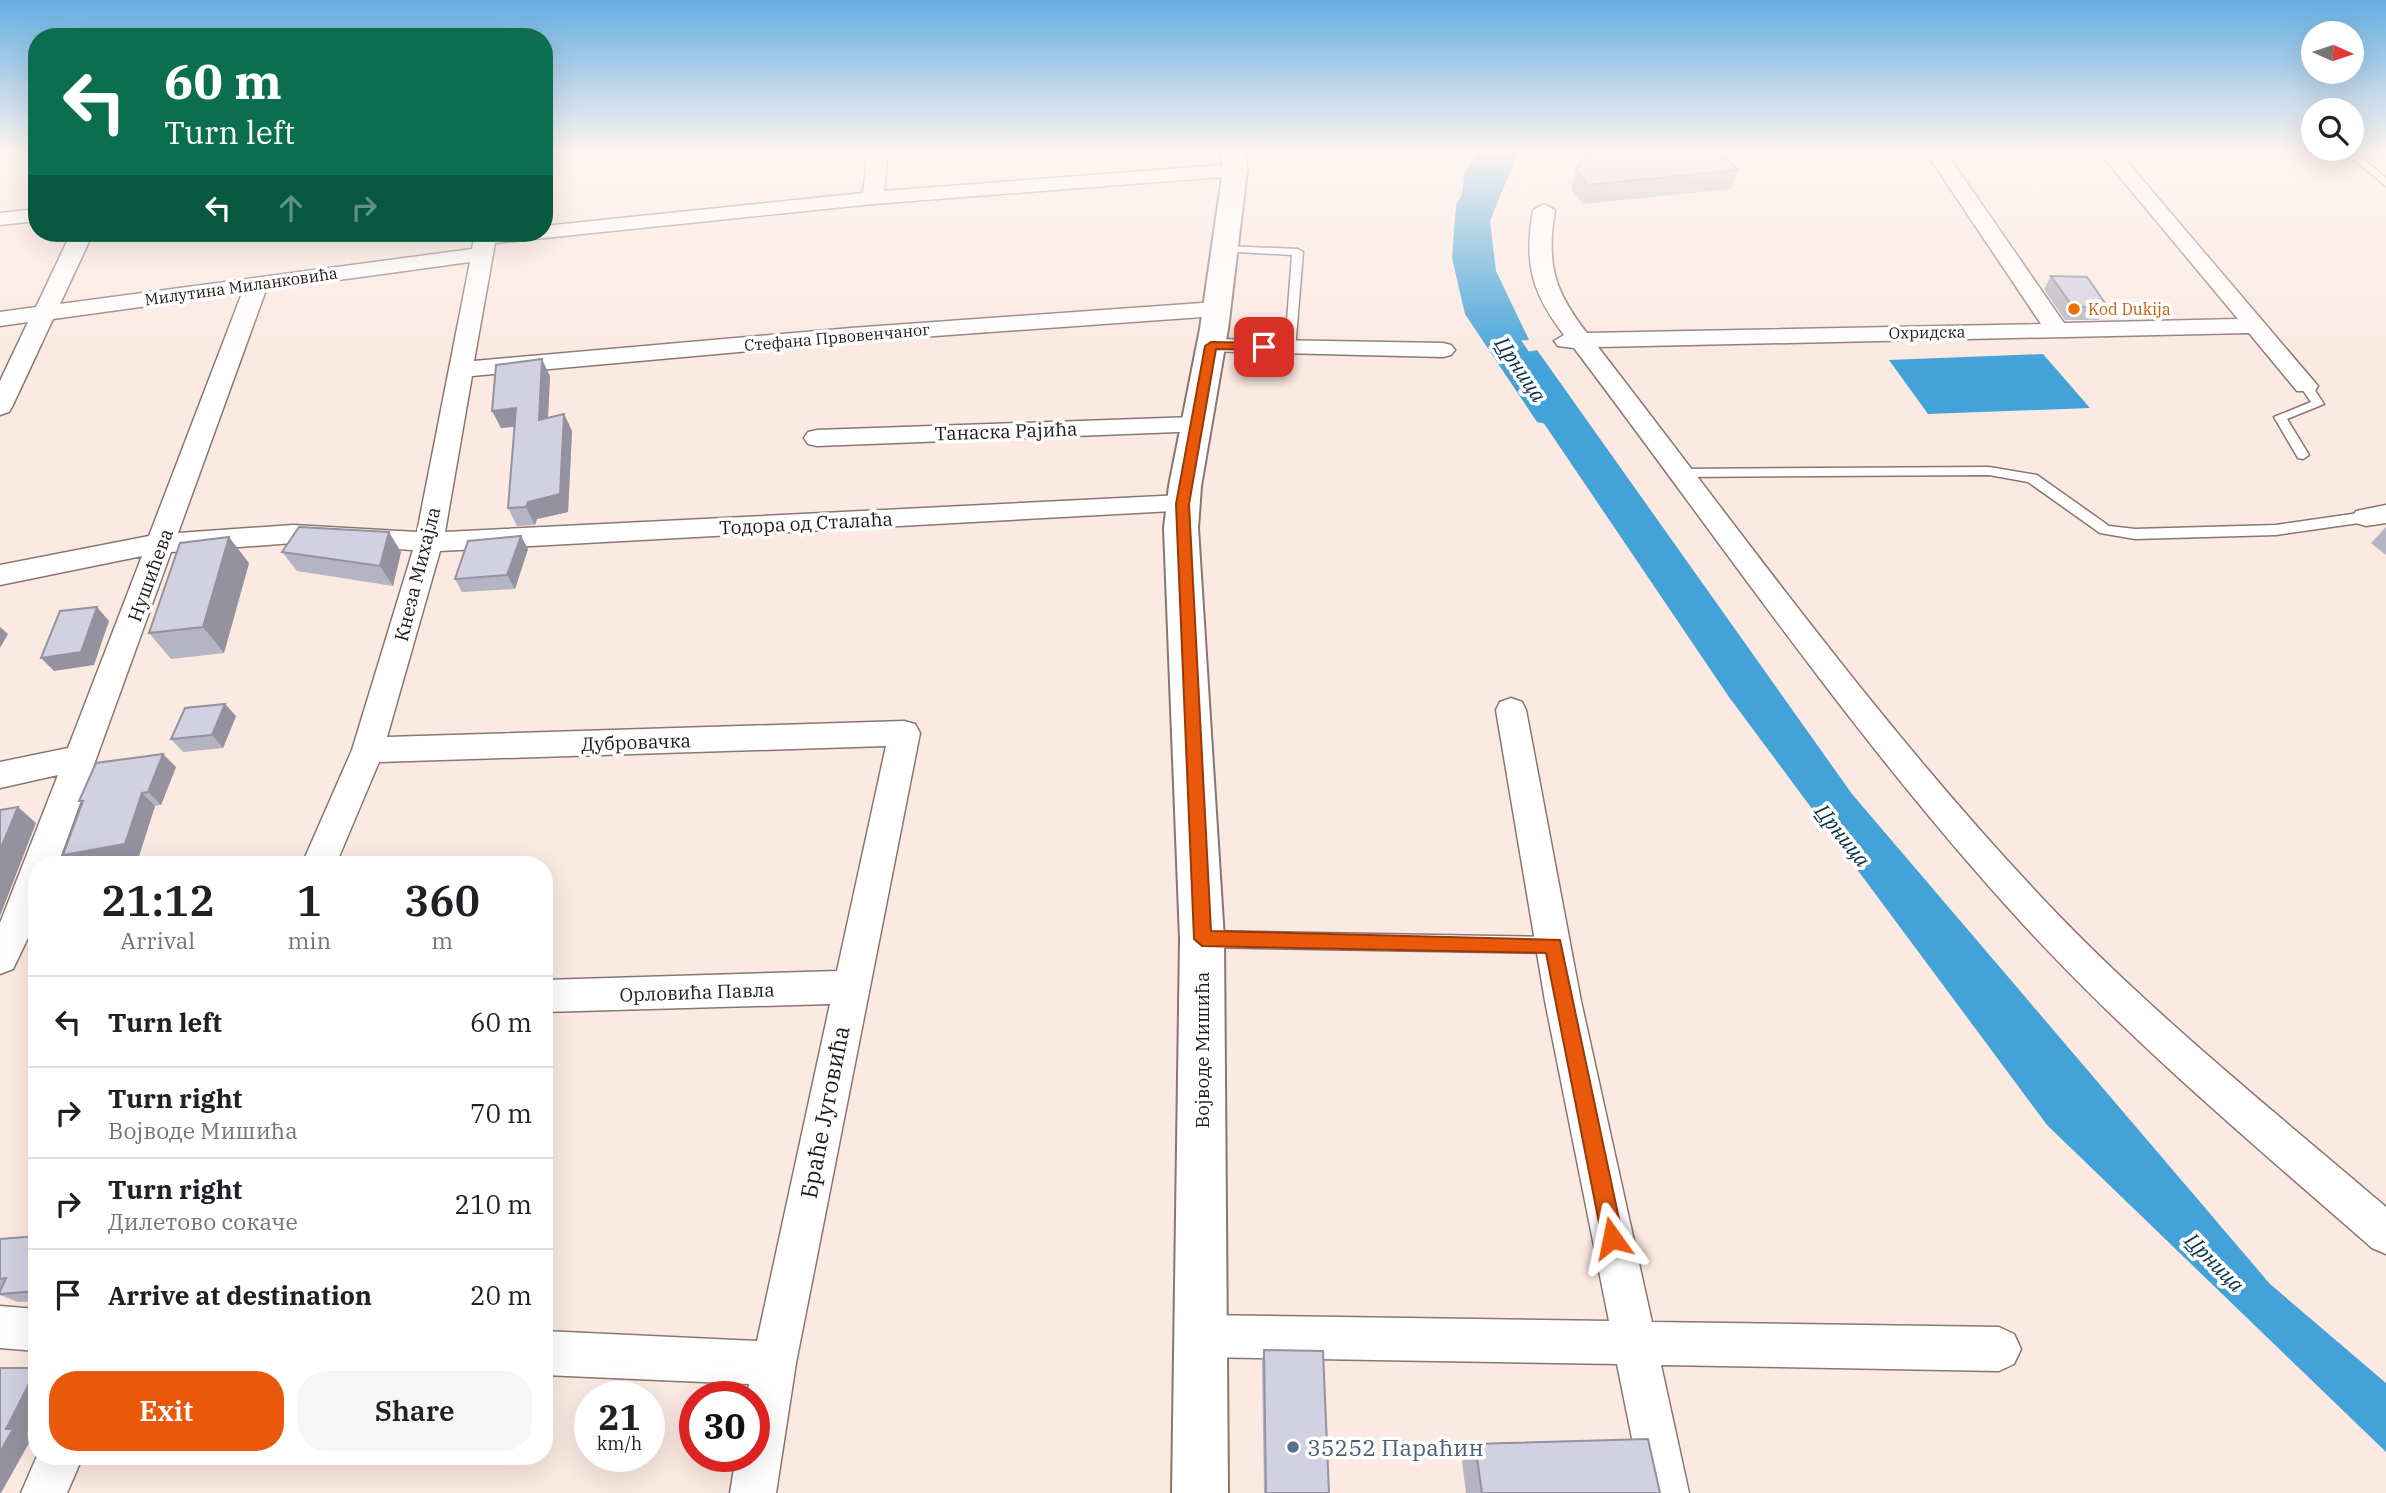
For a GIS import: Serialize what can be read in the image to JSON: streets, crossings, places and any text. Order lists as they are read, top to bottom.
{
  "streets": {
    "main road": ["Војводе Мишића"],
    "street": [
      "Милутина Миланковића",
      "Охридска",
      "Стефана Првовенчаног",
      "Танаска Рајића",
      "Тодора од Сталаћа",
      "Кнеза Михајла",
      "Нушићева",
      "Дубровачка",
      "Орловића Павла",
      "Браће Југовића"
    ]
  },
  "crossings": [
    ["Милутина Миланковића", "Кнеза Михајла"],
    ["Милутина Миланковића", "Нушићева"],
    ["Стефана Првовенчаног", "Кнеза Михајла"],
    ["Стефана Првовенчаног", "Војводе Мишића"],
    ["Танаска Рајића", "Војводе Мишића"],
    ["Тодора од Сталаћа", "Кнеза Михајла"],
    ["Тодора од Сталаћа", "Нушићева"],
    ["Тодора од Сталаћа", "Војводе Мишића"],
    ["Кнеза Михајла", "Дубровачка"],
    ["Дубровачка", "Браће Југовића"],
    ["Орловића Павла", "Браће Југовића"]
  ],
  "water": ["Црница"],
  "places": ["Kod Dukija", "35252 Параћин"],
  "north": "right",
  "page": {
    "turn": ["60 m", "Turn left"],
    "eta": [
      "21:12",
      "Arrival",
      "1",
      "min",
      "360",
      "m"
    ],
    "list": [
      {
        "name": "Turn left",
        "value": "60 m"
      },
      {
        "name": "Turn right",
        "note": "Војводе Мишића",
        "value": "70 m"
      },
      {
        "name": "Turn right",
        "note": "Дилетово сокаче",
        "value": "210 m"
      },
      {
        "name": "Arrive at destination",
        "value": "20 m"
      }
    ],
    "buttons": ["Exit", "Share"],
    "speed": "21 km/h",
    "limit": "30"
  }
}
